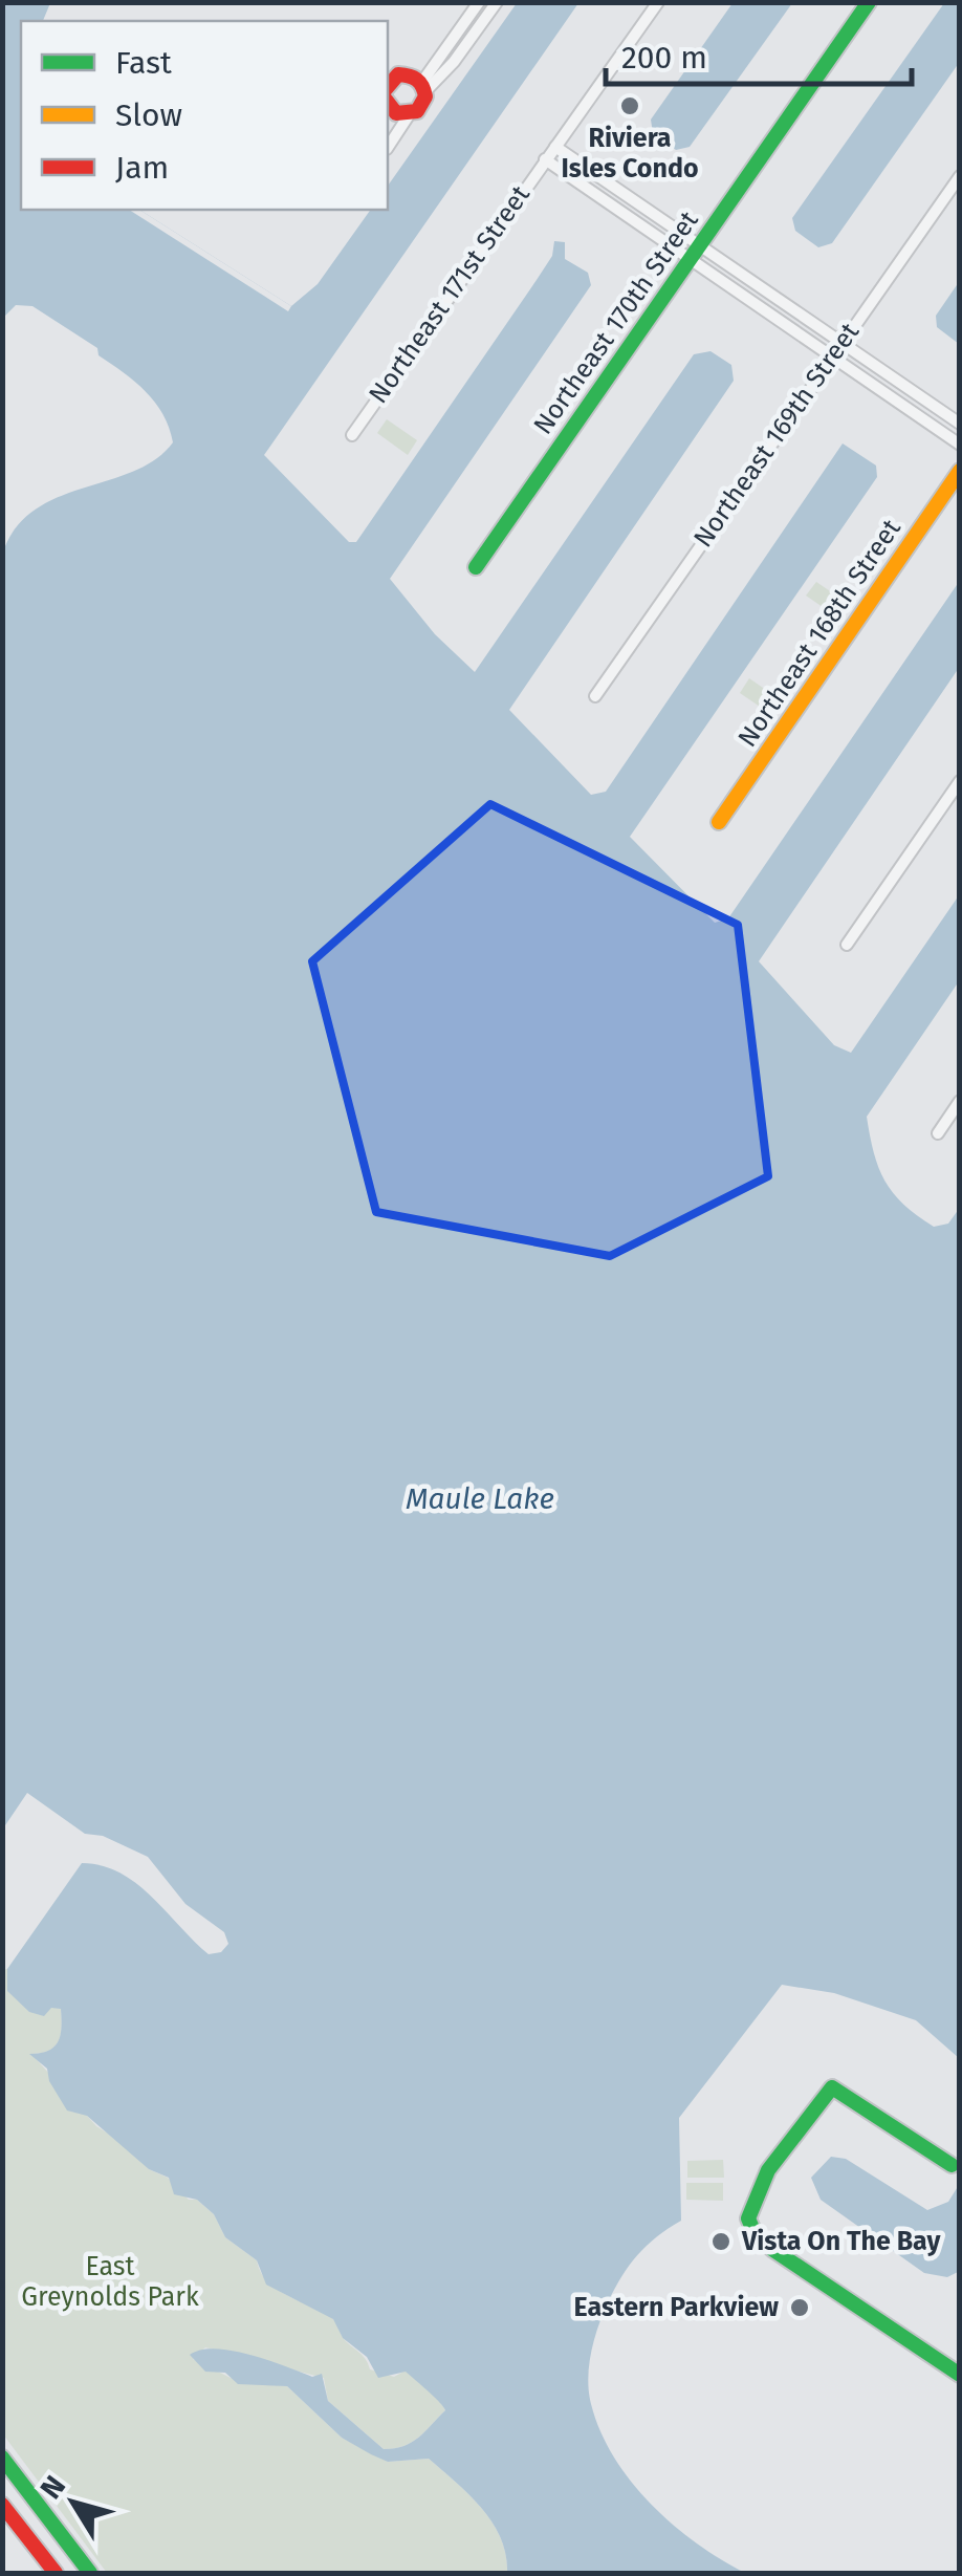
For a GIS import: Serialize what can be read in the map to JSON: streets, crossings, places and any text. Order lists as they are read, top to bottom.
{
  "streets": {
    "street": [
      "Northeast 171st Street",
      "Northeast 170th Street",
      "Northeast 169th Street",
      "Northeast 168th Street"
    ]
  },
  "water": ["Maule Lake"],
  "parks": ["East Greynolds Park"],
  "places": ["Riviera Isles Condo", "Vista On The Bay", "Eastern Parkview"],
  "legend": ["Fast", "Slow", "Jam"],
  "scale_bar": "200 m",
  "north": "top left"
}
